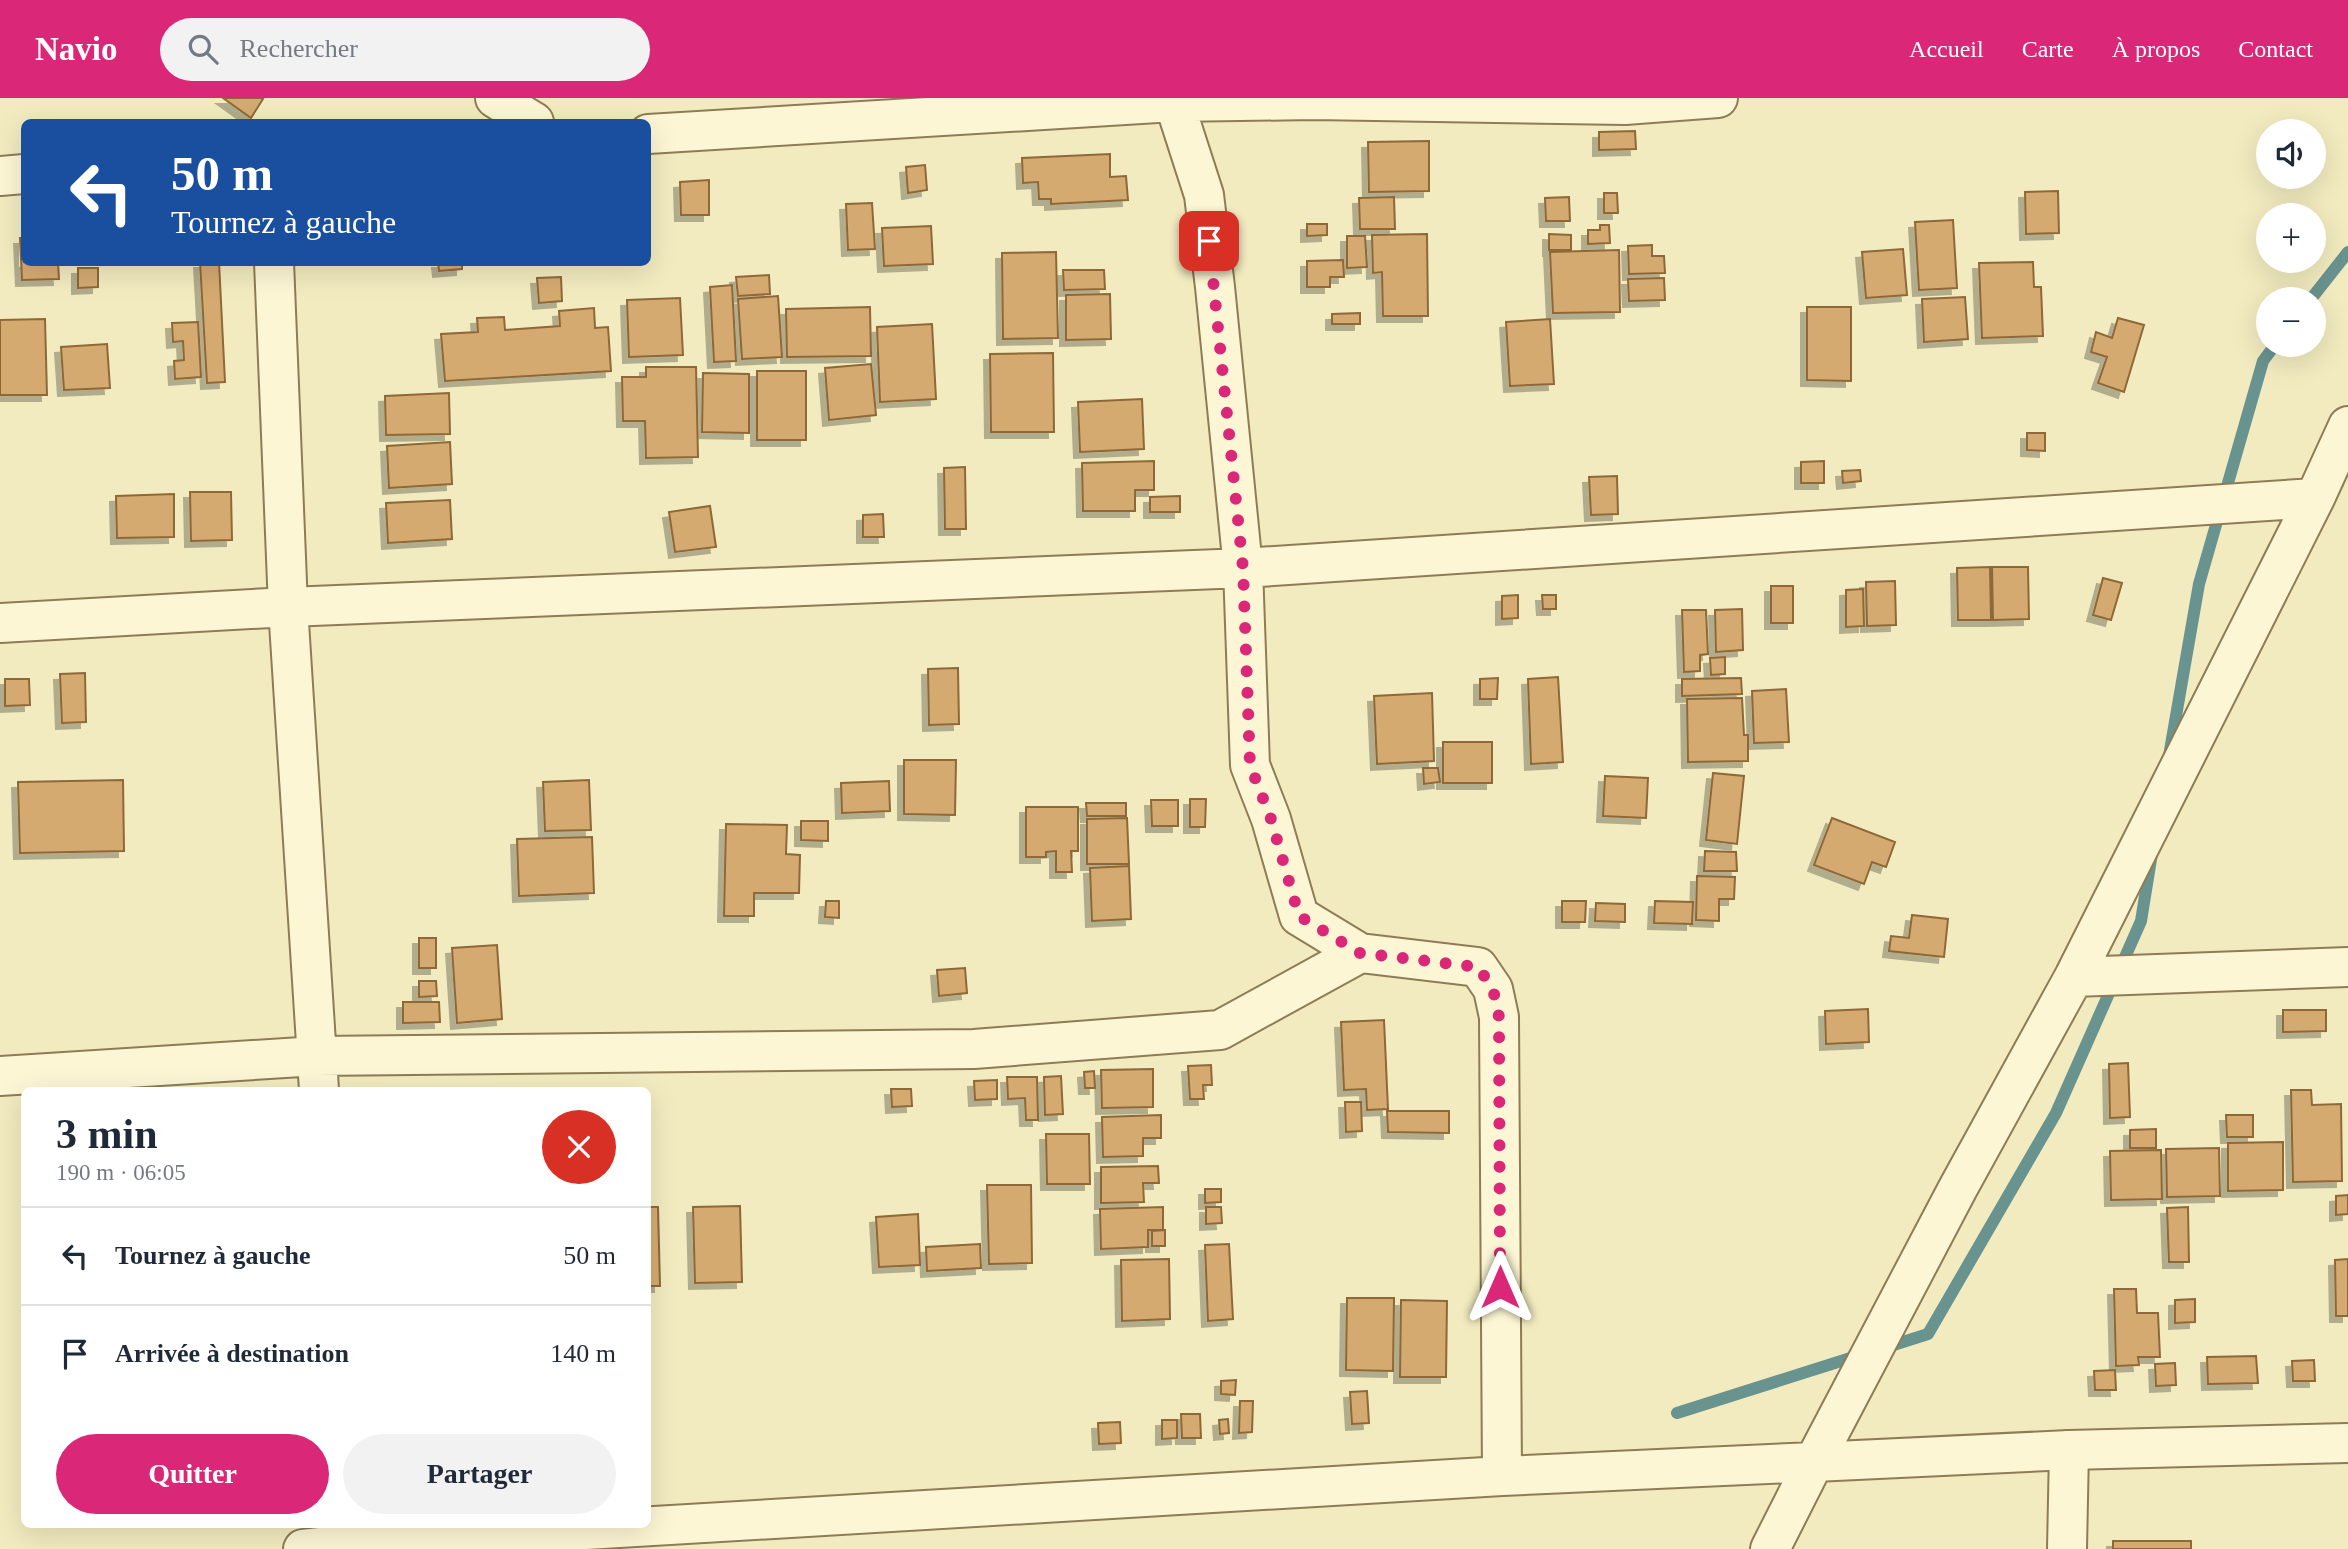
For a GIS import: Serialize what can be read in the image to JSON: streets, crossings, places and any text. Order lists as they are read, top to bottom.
{
  "page": {
    "header": "Navio",
    "search": "Rechercher",
    "nav": [
      "Accueil",
      "Carte",
      "À propos",
      "Contact"
    ],
    "map_buttons": ["+", "−"],
    "turn": ["50 m", "Tournez à gauche"],
    "heading": ["3 min", "190 m · 06:05"],
    "list": [
      {
        "name": "Tournez à gauche",
        "value": "50 m"
      },
      {
        "name": "Arrivée à destination",
        "value": "140 m"
      }
    ],
    "buttons": ["Quitter", "Partager"]
  }
}
